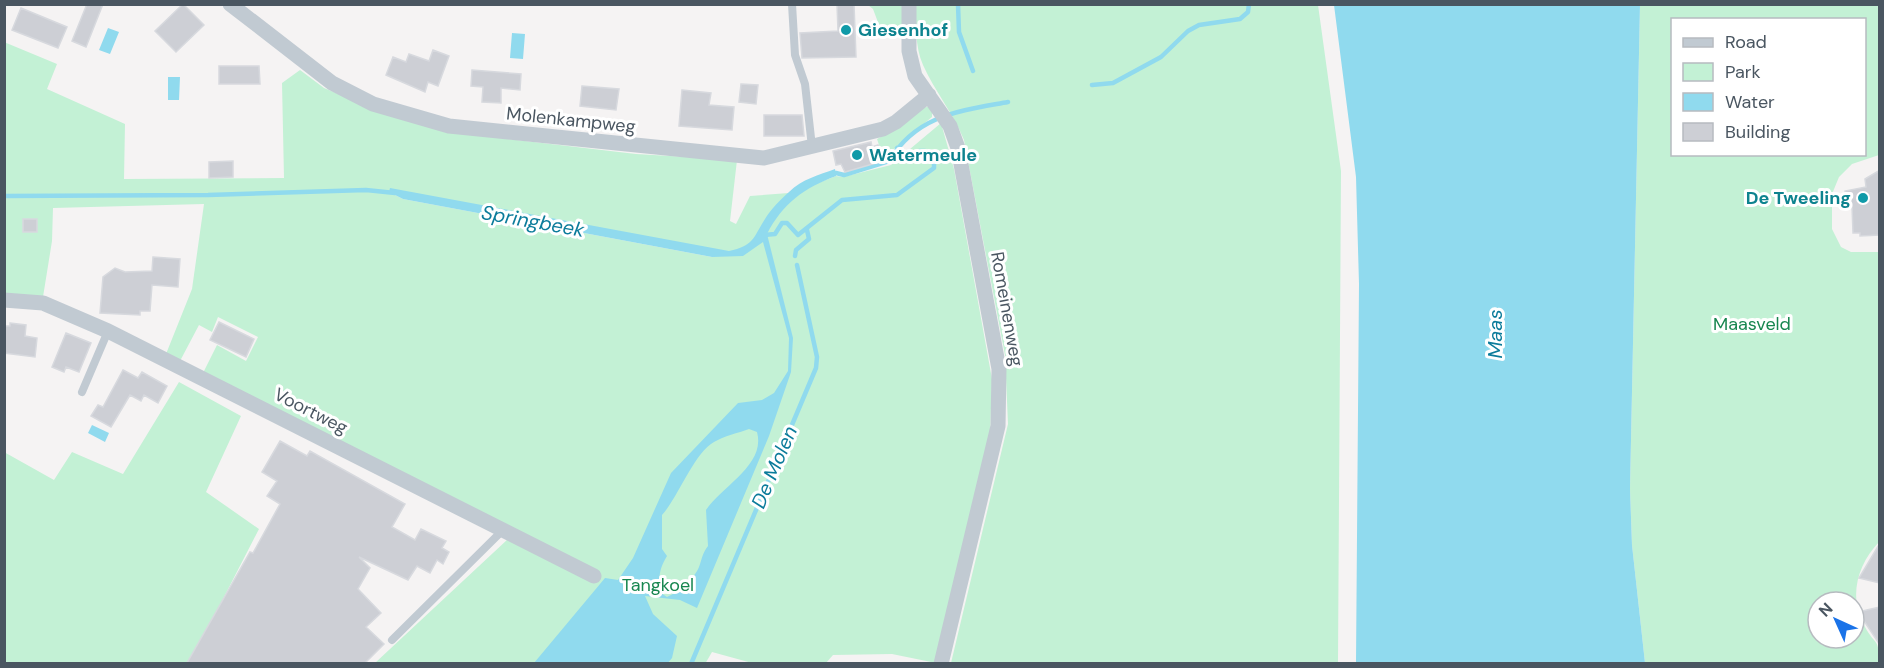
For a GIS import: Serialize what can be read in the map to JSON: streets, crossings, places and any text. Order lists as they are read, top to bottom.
{
  "streets": {
    "street": ["Molenkampweg", "Romeinenweg", "Voortweg"]
  },
  "crossings": [
    ["Molenkampweg", "Romeinenweg"]
  ],
  "water": ["Springbeek", "Maas", "De Molen"],
  "parks": ["Maasveld", "Tangkoel"],
  "places": ["Giesenhof", "Watermeule", "De Tweeling"],
  "legend": [
    "Road",
    "Park",
    "Water",
    "Building"
  ],
  "north": "top left"
}
